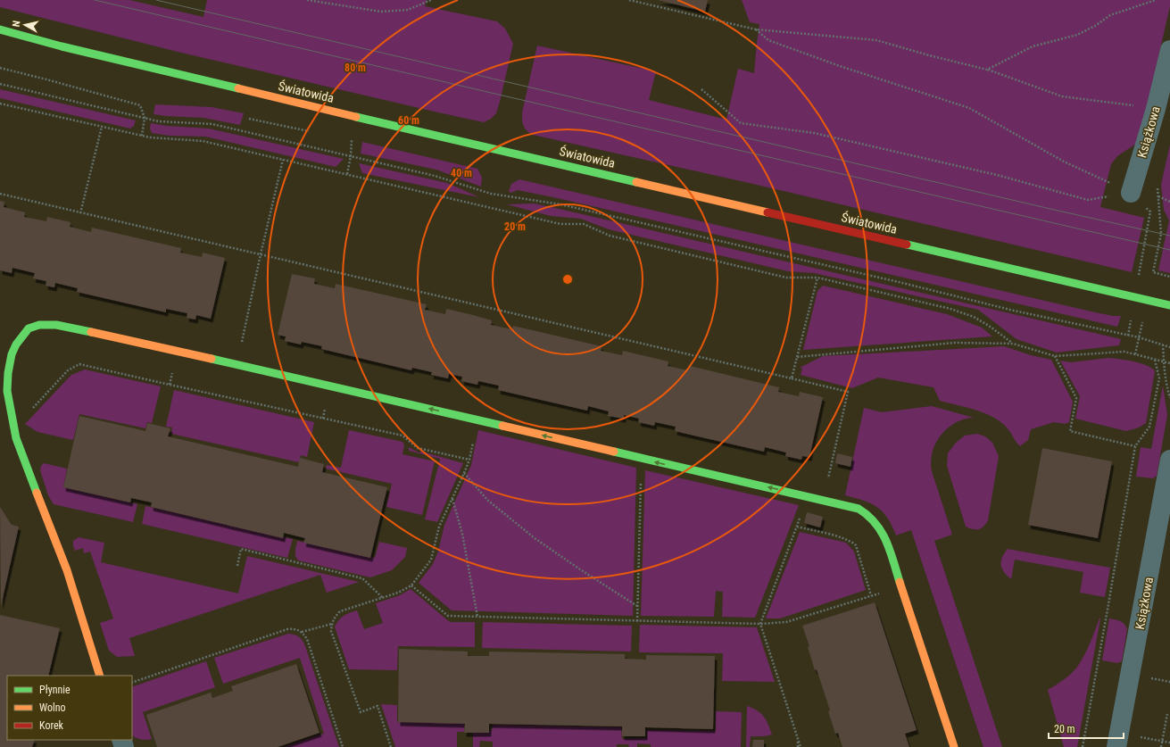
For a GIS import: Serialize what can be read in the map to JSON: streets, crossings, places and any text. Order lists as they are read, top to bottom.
{
  "streets": {
    "street": ["Światowida", "Książkowa"]
  },
  "legend": ["Płynnie", "Wolno", "Korek"],
  "scale_bar": "20 m",
  "north": "left",
  "rings": [
    "80 m",
    "60 m",
    "40 m",
    "20 m"
  ]
}
